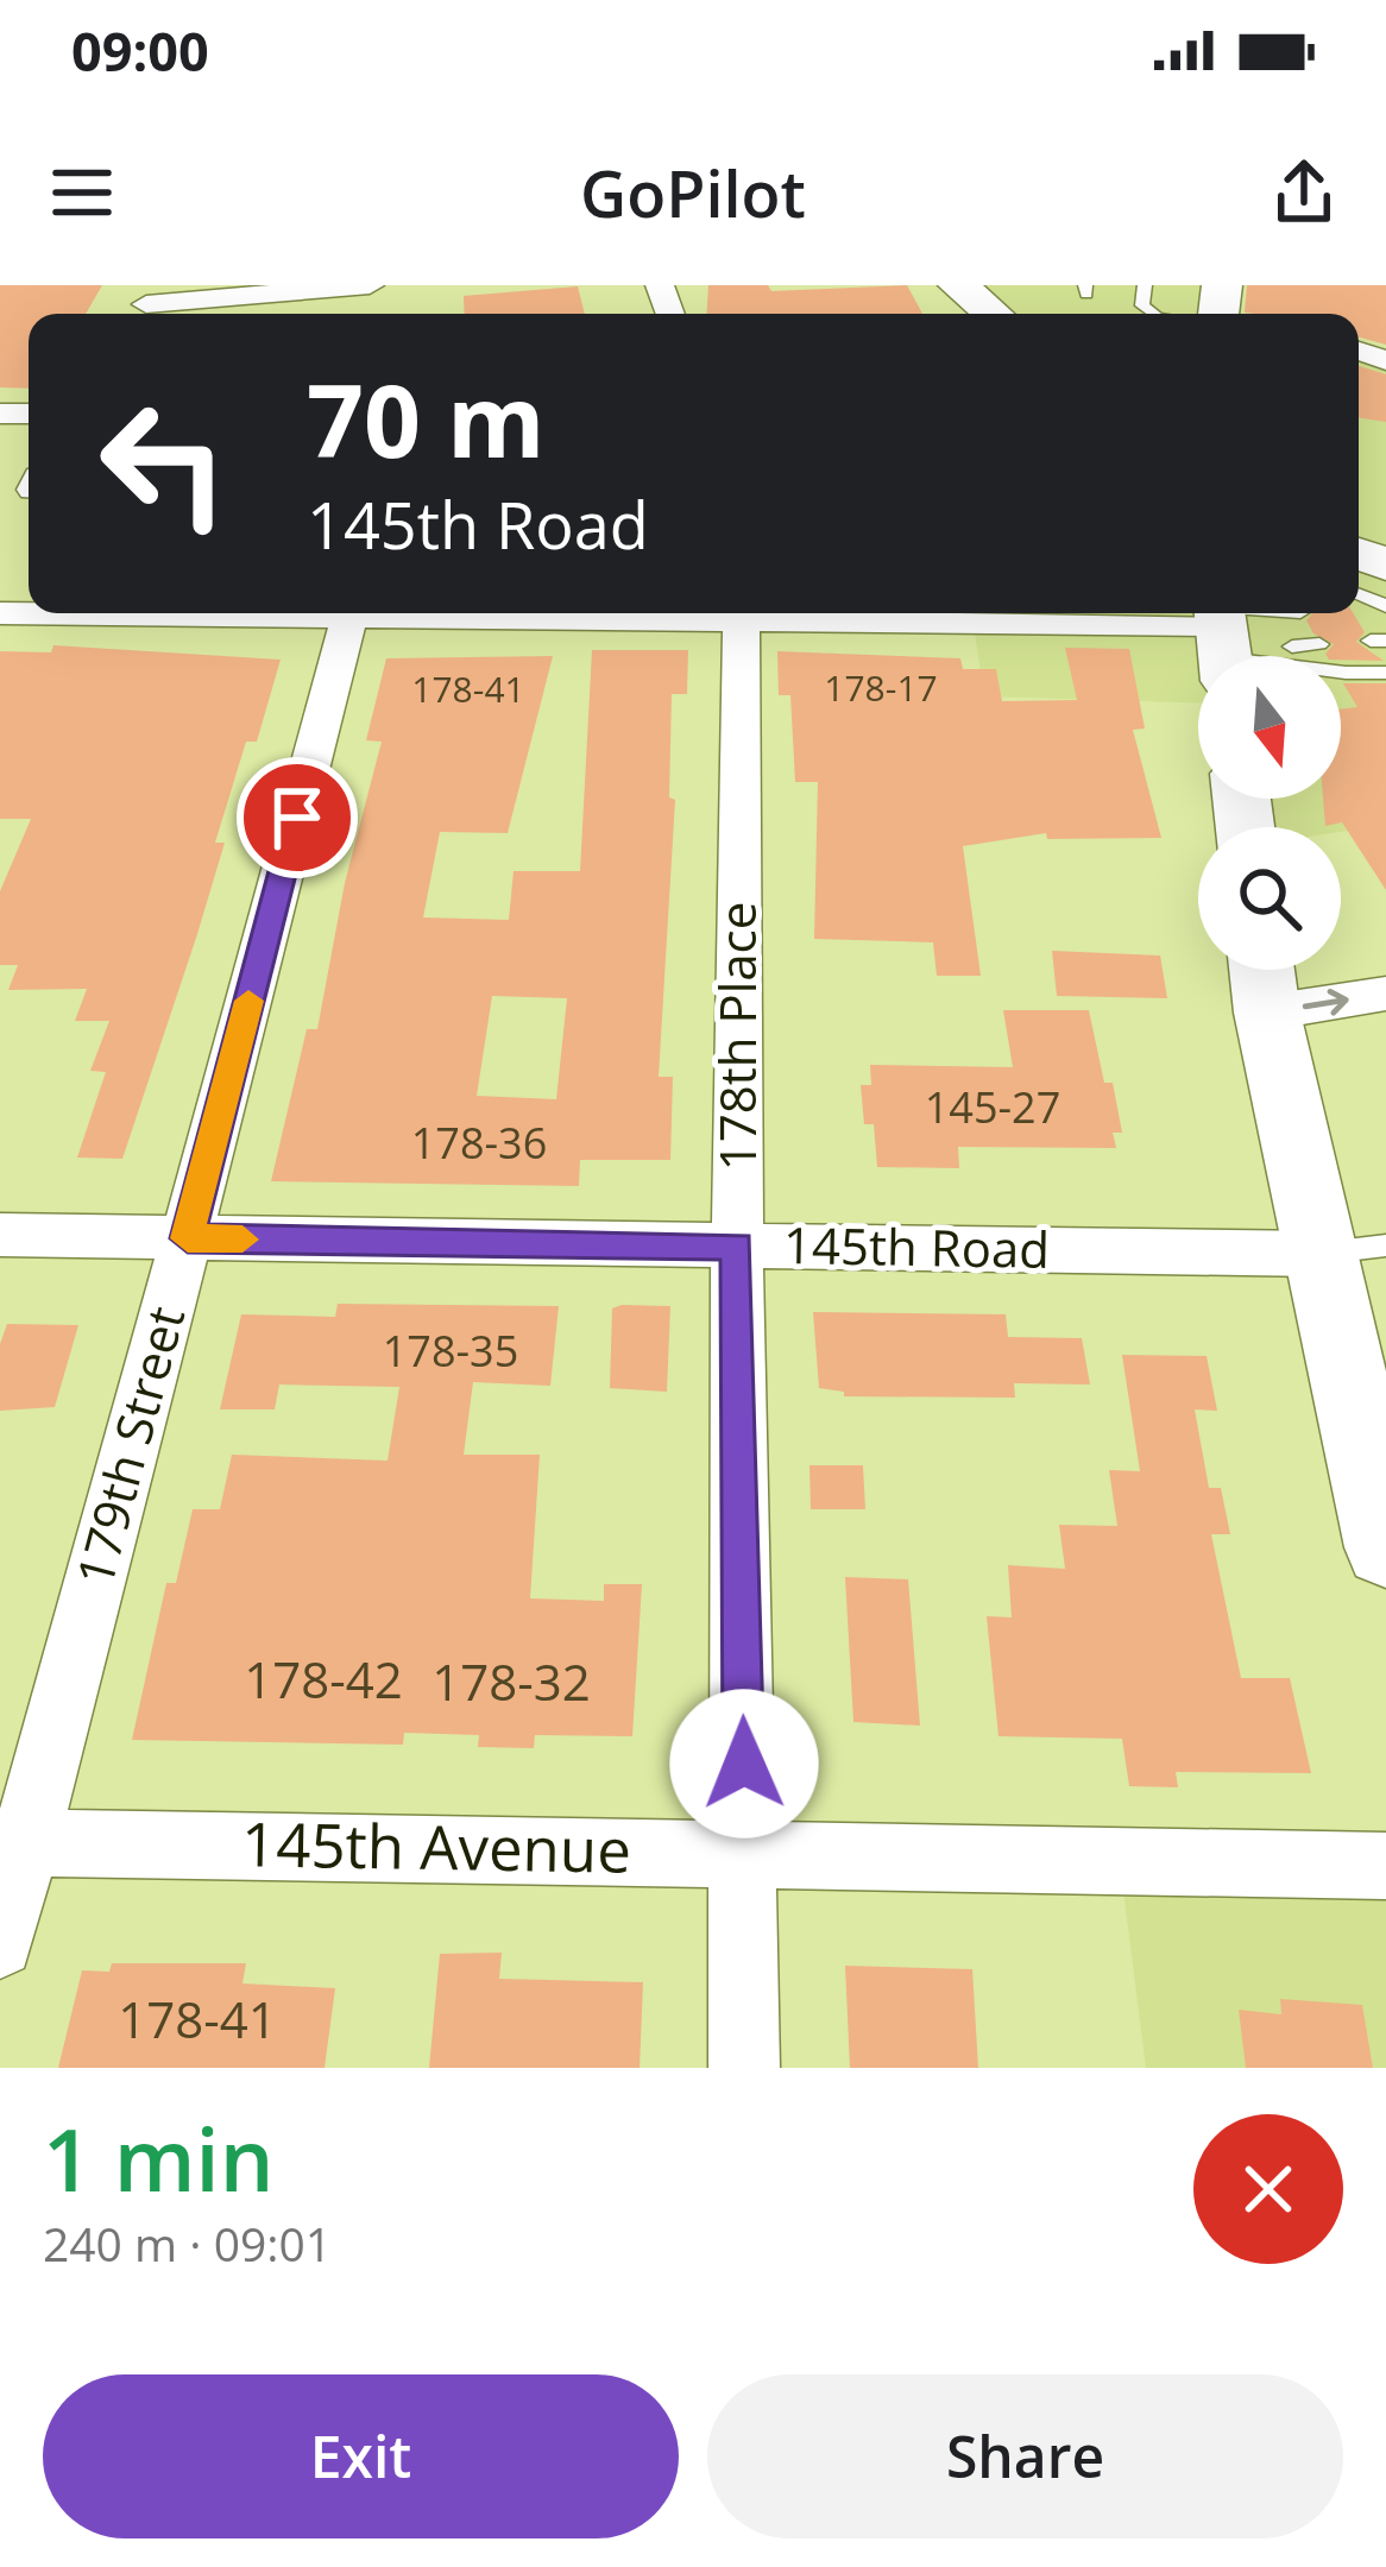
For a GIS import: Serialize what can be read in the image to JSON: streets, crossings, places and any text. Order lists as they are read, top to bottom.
{
  "streets": {
    "street": [
      "178th Place",
      "145th Road",
      "179th Street",
      "145th Avenue"
    ]
  },
  "crossings": [
    ["178th Place", "145th Road"],
    ["178th Place", "145th Avenue"],
    ["145th Road", "179th Street"],
    ["179th Street", "145th Avenue"]
  ],
  "house_numbers": [
    "178-17",
    "178-41",
    "145-27",
    "178-36",
    "178-35",
    "178-42",
    "178-32",
    "178-41"
  ],
  "north": "bottom",
  "page": {
    "status": "09:00",
    "header": "GoPilot",
    "turn": ["70 m", "145th Road"],
    "heading": ["1 min", "240 m · 09:01"],
    "buttons": ["Exit", "Share"]
  }
}
